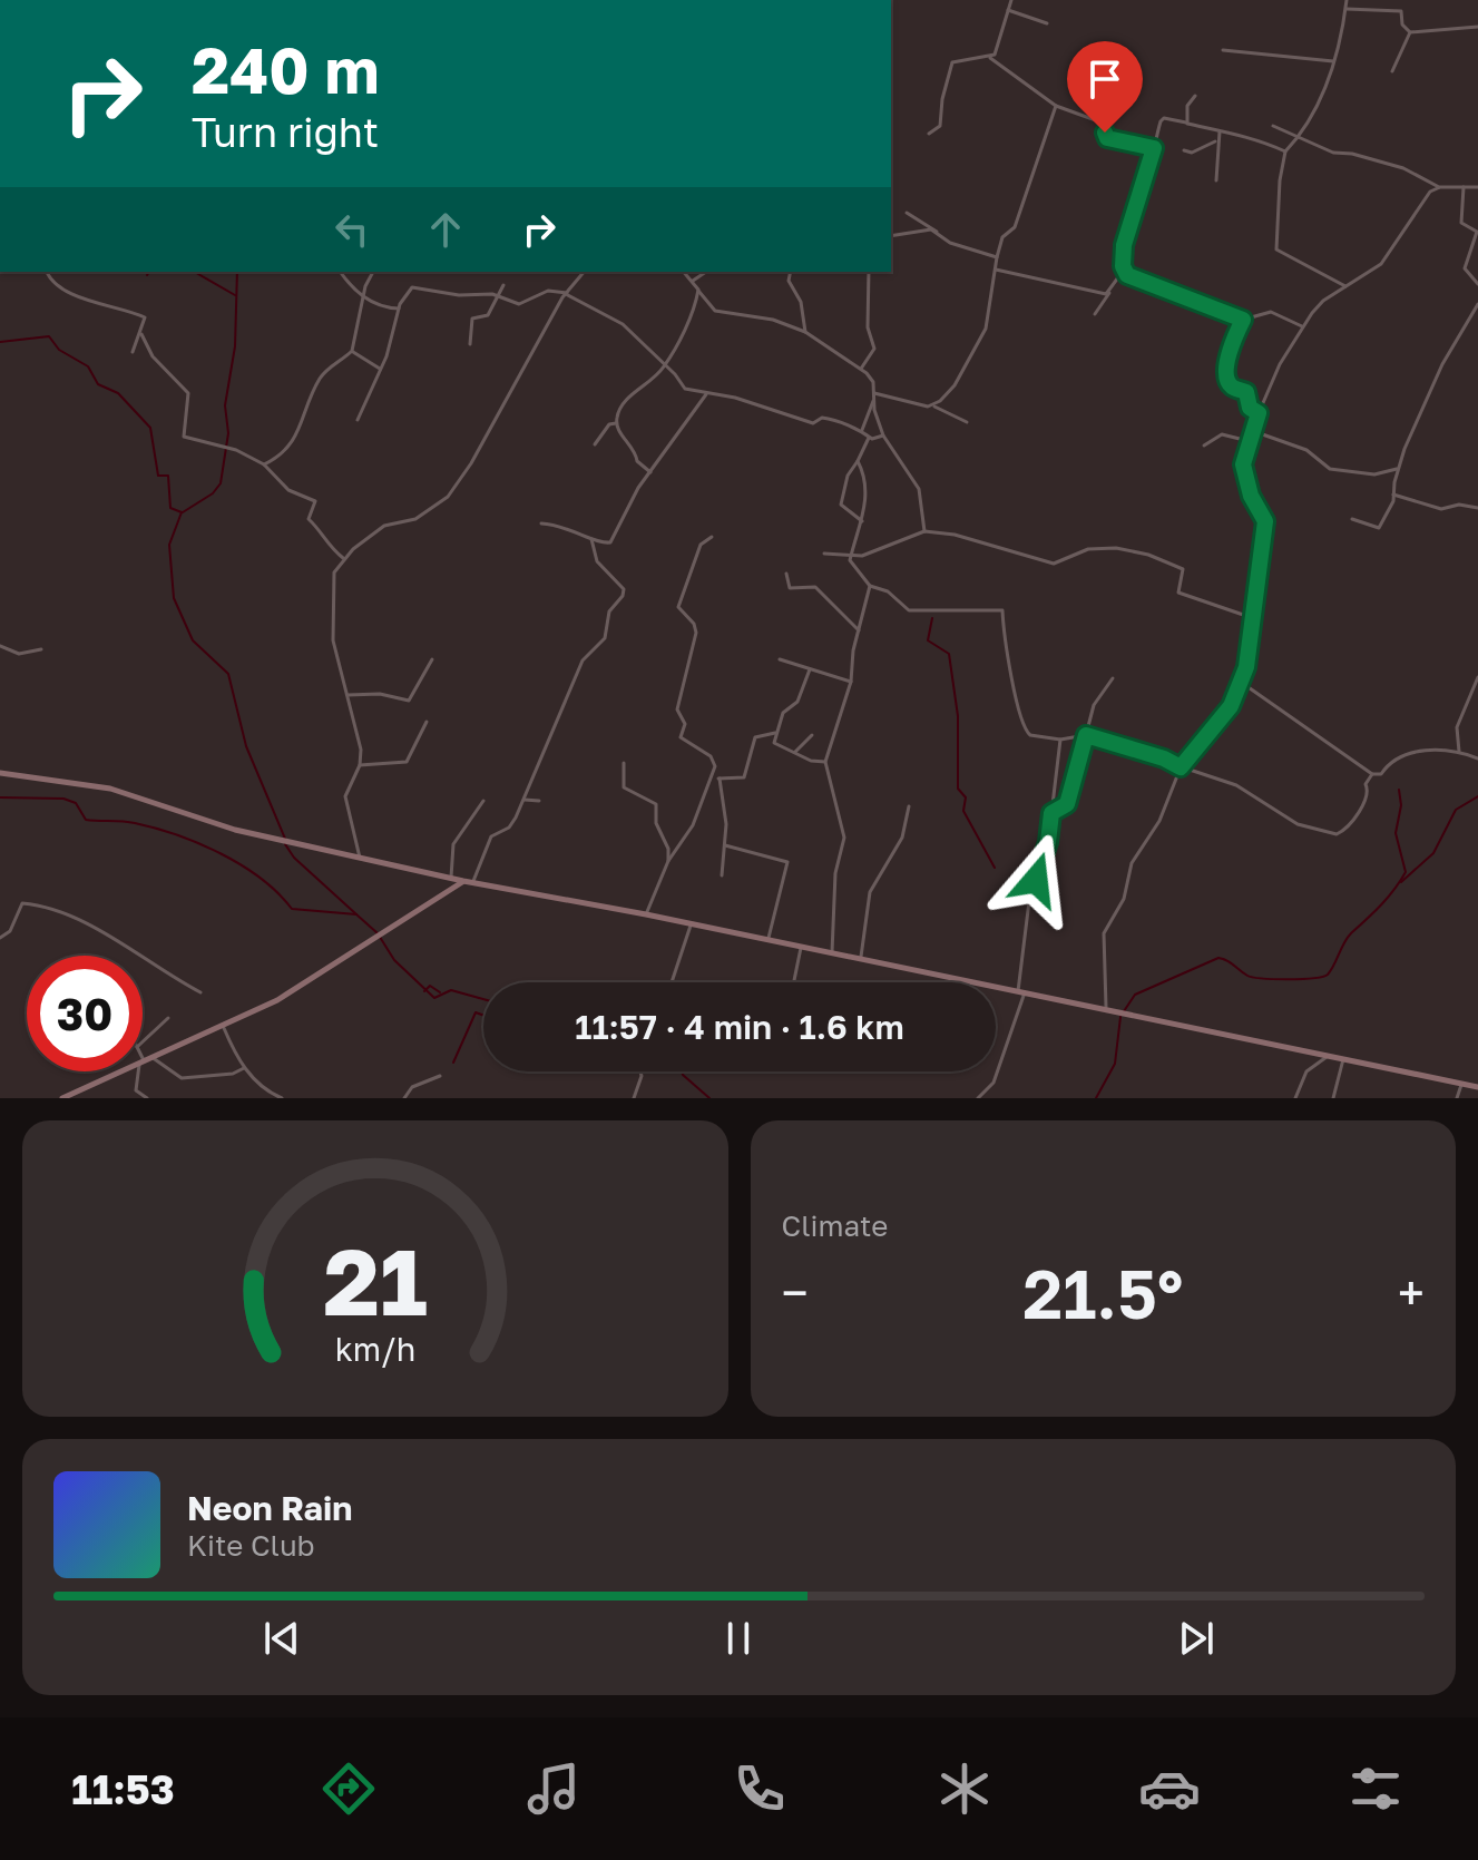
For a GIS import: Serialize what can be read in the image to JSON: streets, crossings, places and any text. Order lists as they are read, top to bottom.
{
  "page": {
    "turn": ["240 m", "Turn right"],
    "limit": "30",
    "trip": "11:57 · 4 min · 1.6 km",
    "tile": "Climate",
    "heat": ["−", "21.5°", "+"],
    "song": ["Neon Rain", "Kite Club"],
    "tabs": "11:53",
    "gauge": ["21", "km/h"]
  }
}
